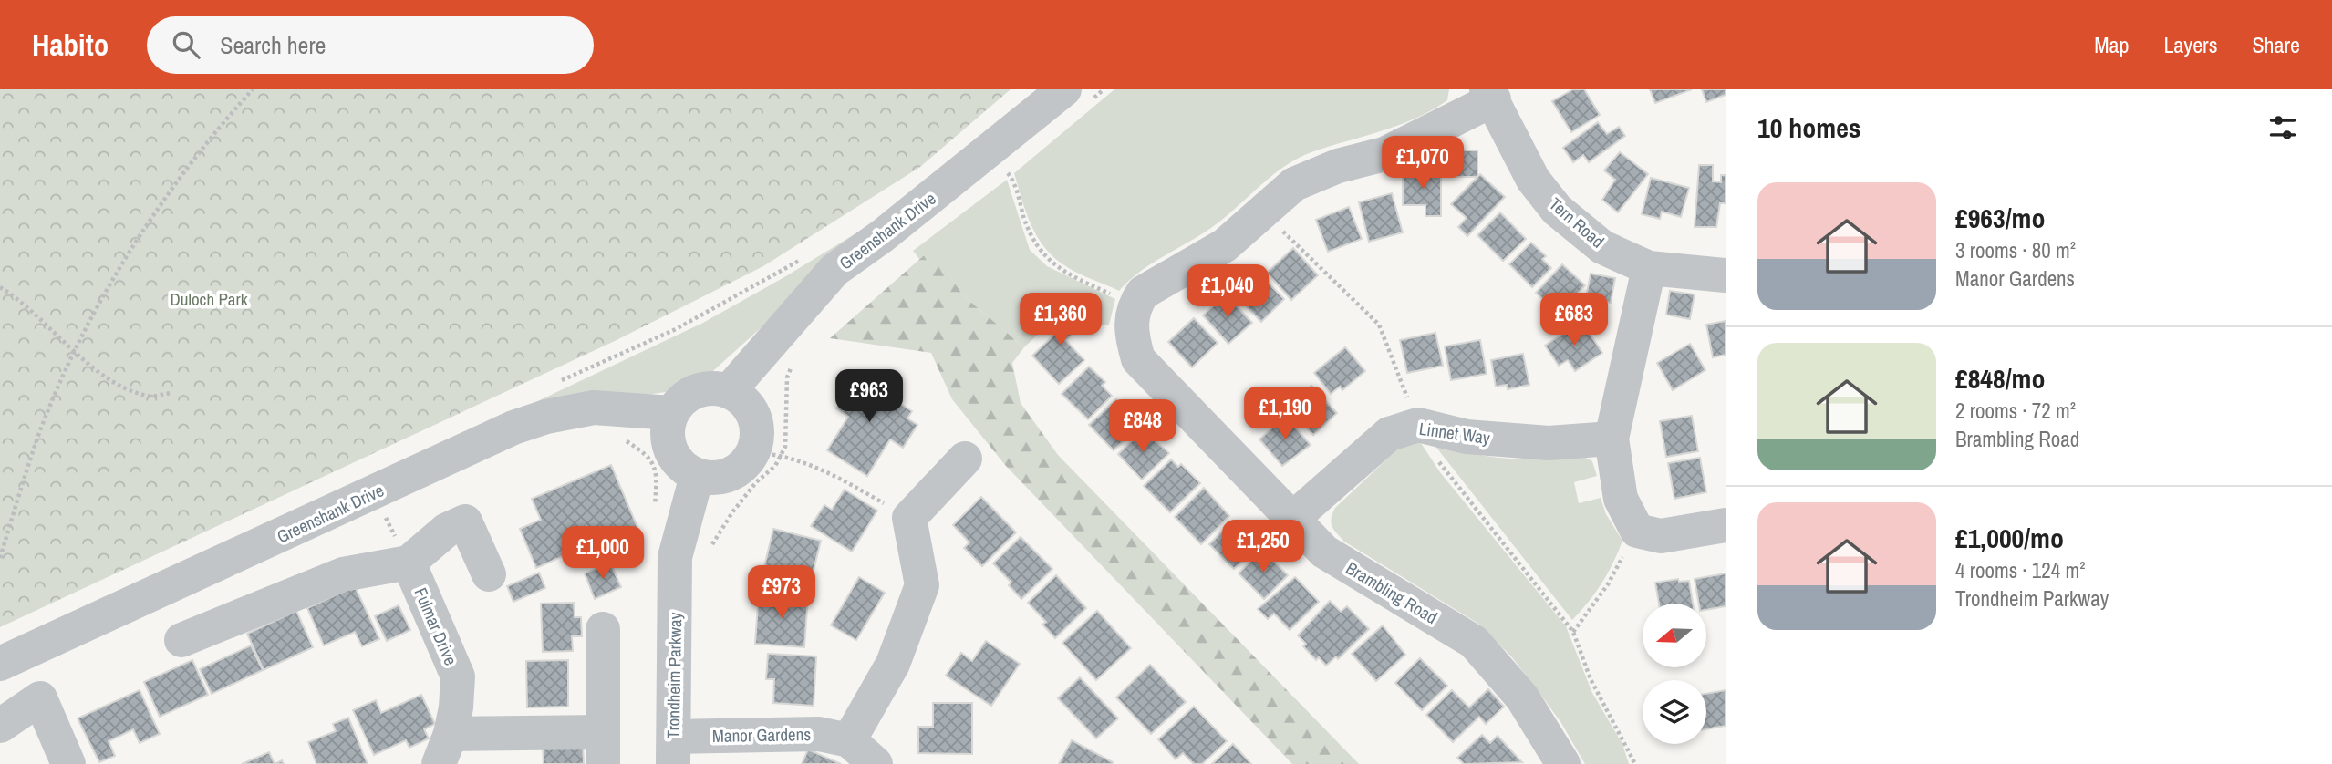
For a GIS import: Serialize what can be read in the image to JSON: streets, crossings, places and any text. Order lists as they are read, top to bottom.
{
  "streets": {
    "street": [
      "Tern Road",
      "Greenshank Drive",
      "Linnet Way",
      "Brambling Road",
      "Fulmar Drive",
      "Trondheim Parkway",
      "Manor Gardens"
    ]
  },
  "crossings": [
    ["Greenshank Drive", "Trondheim Parkway"],
    ["Linnet Way", "Brambling Road"],
    ["Trondheim Parkway", "Manor Gardens"]
  ],
  "parks": ["Duloch Park"],
  "north": "left",
  "page": {
    "header": "Habito",
    "search": "Search here",
    "nav": ["Map", "Layers", "Share"],
    "heading": "10 homes",
    "price": [
      "£1,070",
      "£1,040",
      "£1,360",
      "£683",
      "£963",
      "£1,190",
      "£848",
      "£1,250",
      "£1,000",
      "£973"
    ],
    "list": [
      {
        "name": "£963/mo",
        "note": "3 rooms · 80 m² · Manor Gardens"
      },
      {
        "name": "£848/mo",
        "note": "2 rooms · 72 m² · Brambling Road"
      },
      {
        "name": "£1,000/mo",
        "note": "4 rooms · 124 m² · Trondheim Parkway"
      }
    ]
  }
}
